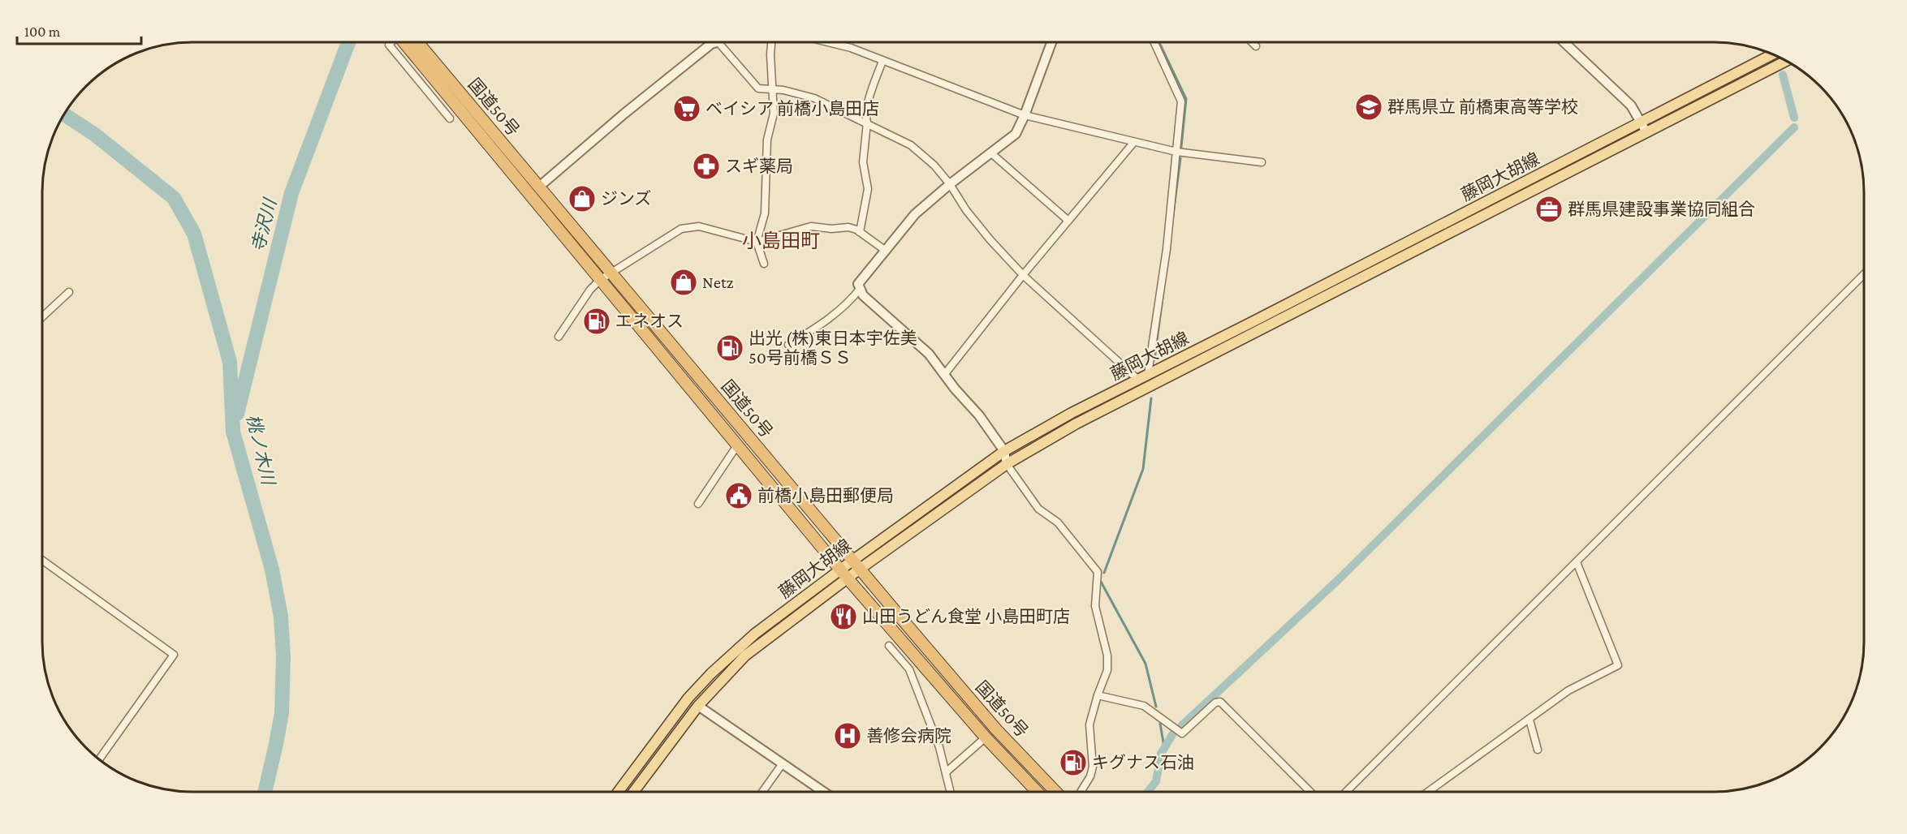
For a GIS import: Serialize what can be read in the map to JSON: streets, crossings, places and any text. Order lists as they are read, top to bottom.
{
  "streets": {
    "highway": ["国道50号"],
    "main road": ["藤岡大胡線"]
  },
  "crossings": [
    ["国道50号", "藤岡大胡線"]
  ],
  "districts": ["小島田町"],
  "water": ["寺沢川", "桃ノ木川"],
  "places": {
    "school or university": ["群馬県立 前橋東高等学校"],
    "supermarket": ["ベイシア 前橋小島田店"],
    "pharmacy": ["スギ薬局"],
    "shop": ["ジンズ", "Netz"],
    "office": ["群馬県建設事業協同組合"],
    "fuel station": ["エネオス", "出光 (株)東日本宇佐美 50号前橋ＳＳ", "キグナス石油"],
    "public building": ["前橋小島田郵便局"],
    "restaurant": ["山田うどん食堂 小島田町店"],
    "hospital": ["善修会病院"]
  },
  "scale_bar": "100 m"
}
